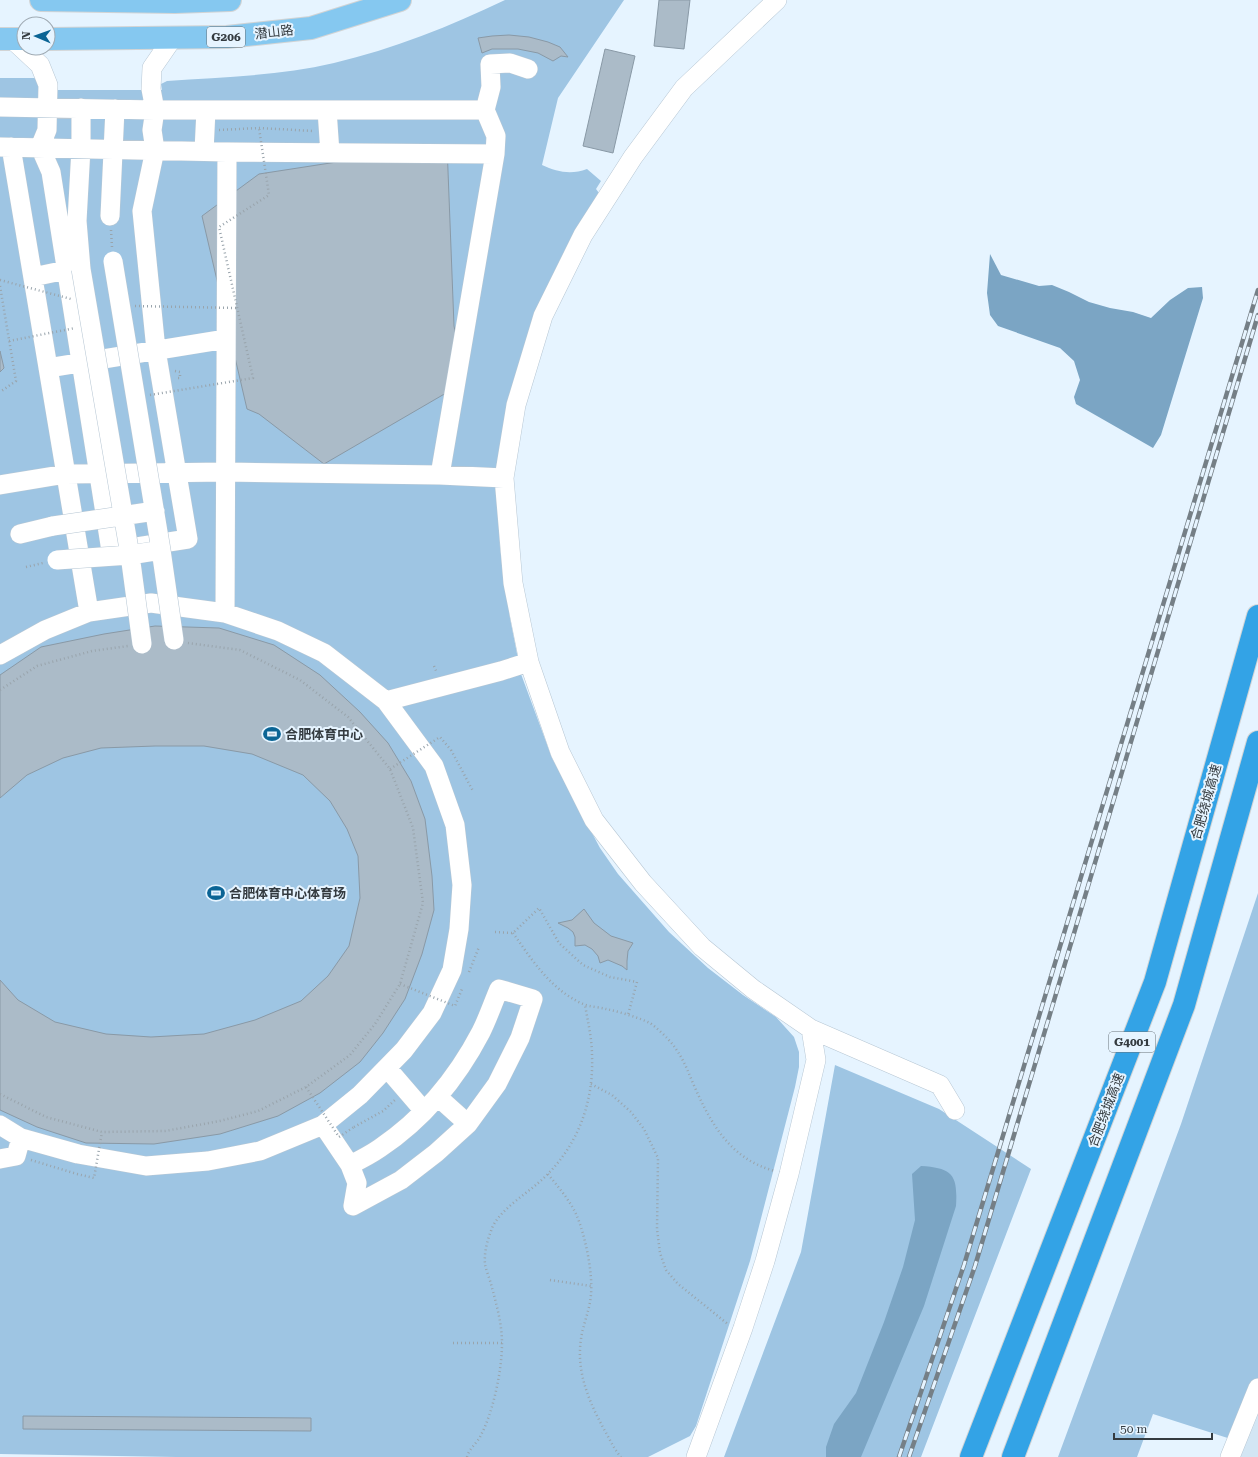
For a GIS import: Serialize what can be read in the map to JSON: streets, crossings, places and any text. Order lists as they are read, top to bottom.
{
  "streets": {
    "highway": ["合肥绕城高速", "G4001"],
    "main road": ["潜山路", "G206"]
  },
  "places": {
    "sports": ["合肥体育中心", "合肥体育中心体育场"]
  },
  "scale_bar": "50 m",
  "north": "left"
}
